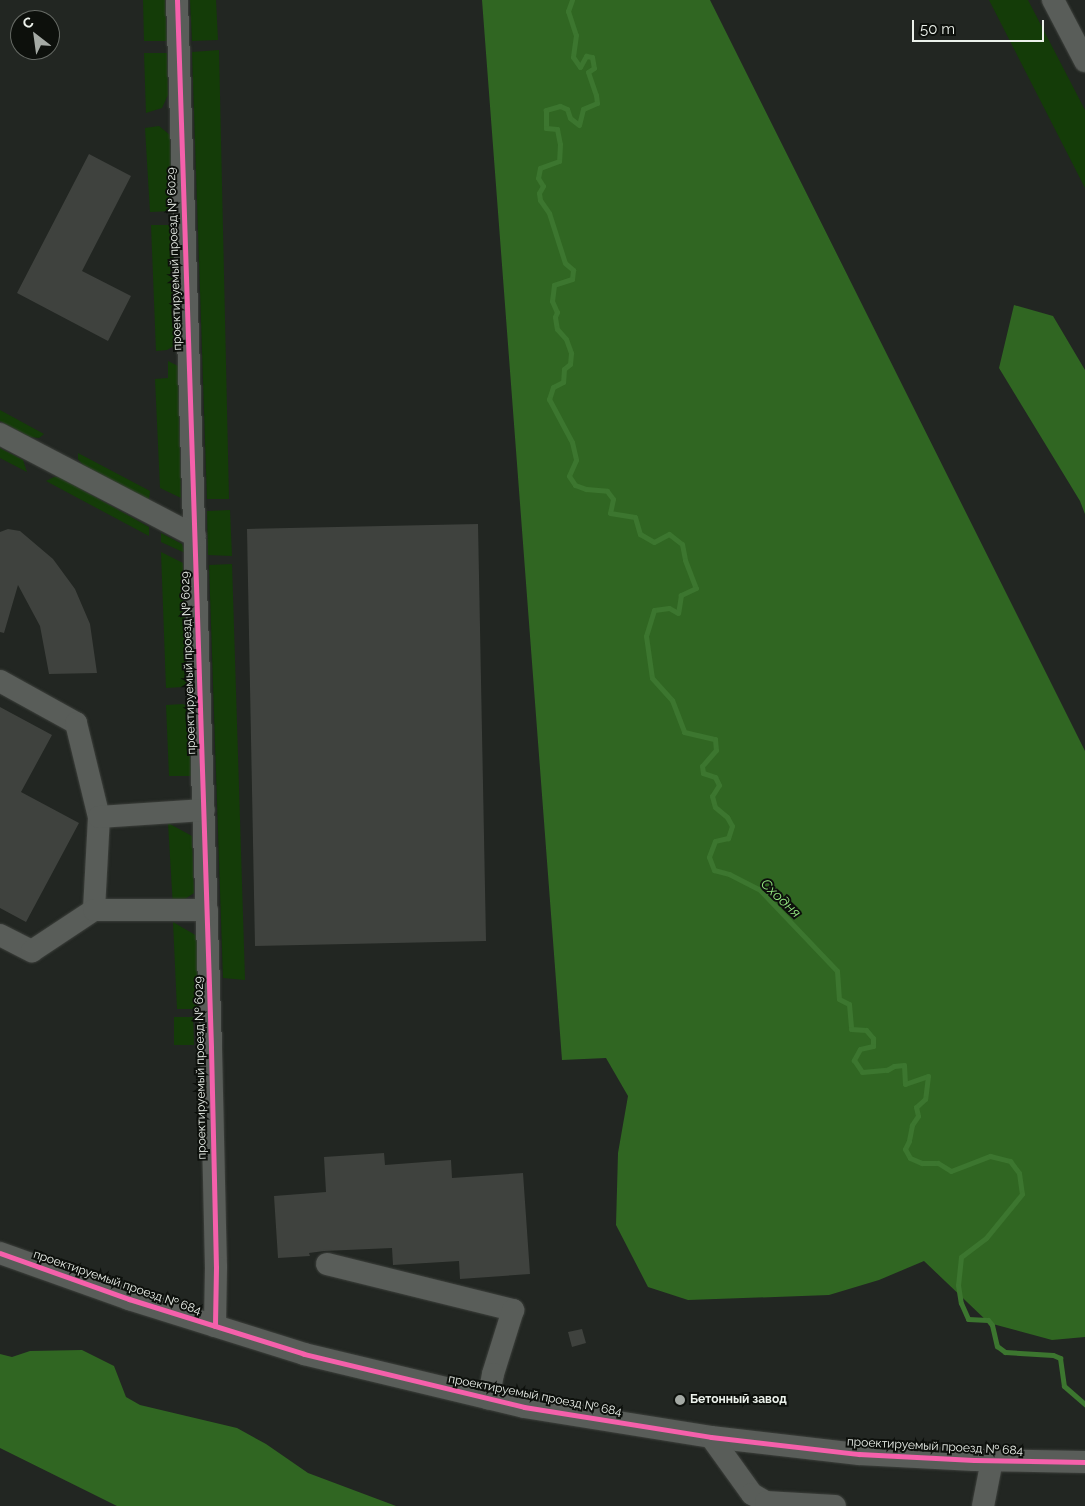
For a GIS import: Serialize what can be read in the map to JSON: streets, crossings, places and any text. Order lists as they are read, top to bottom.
{
  "streets": {
    "street": ["проектируемый проезд № 6029", "проектируемый проезд № 684"]
  },
  "crossings": [
    ["проектируемый проезд № 6029", "проектируемый проезд № 684"]
  ],
  "water": ["Сходня"],
  "places": ["Бетонный завод"],
  "scale_bar": "50 m",
  "north": "top left"
}
